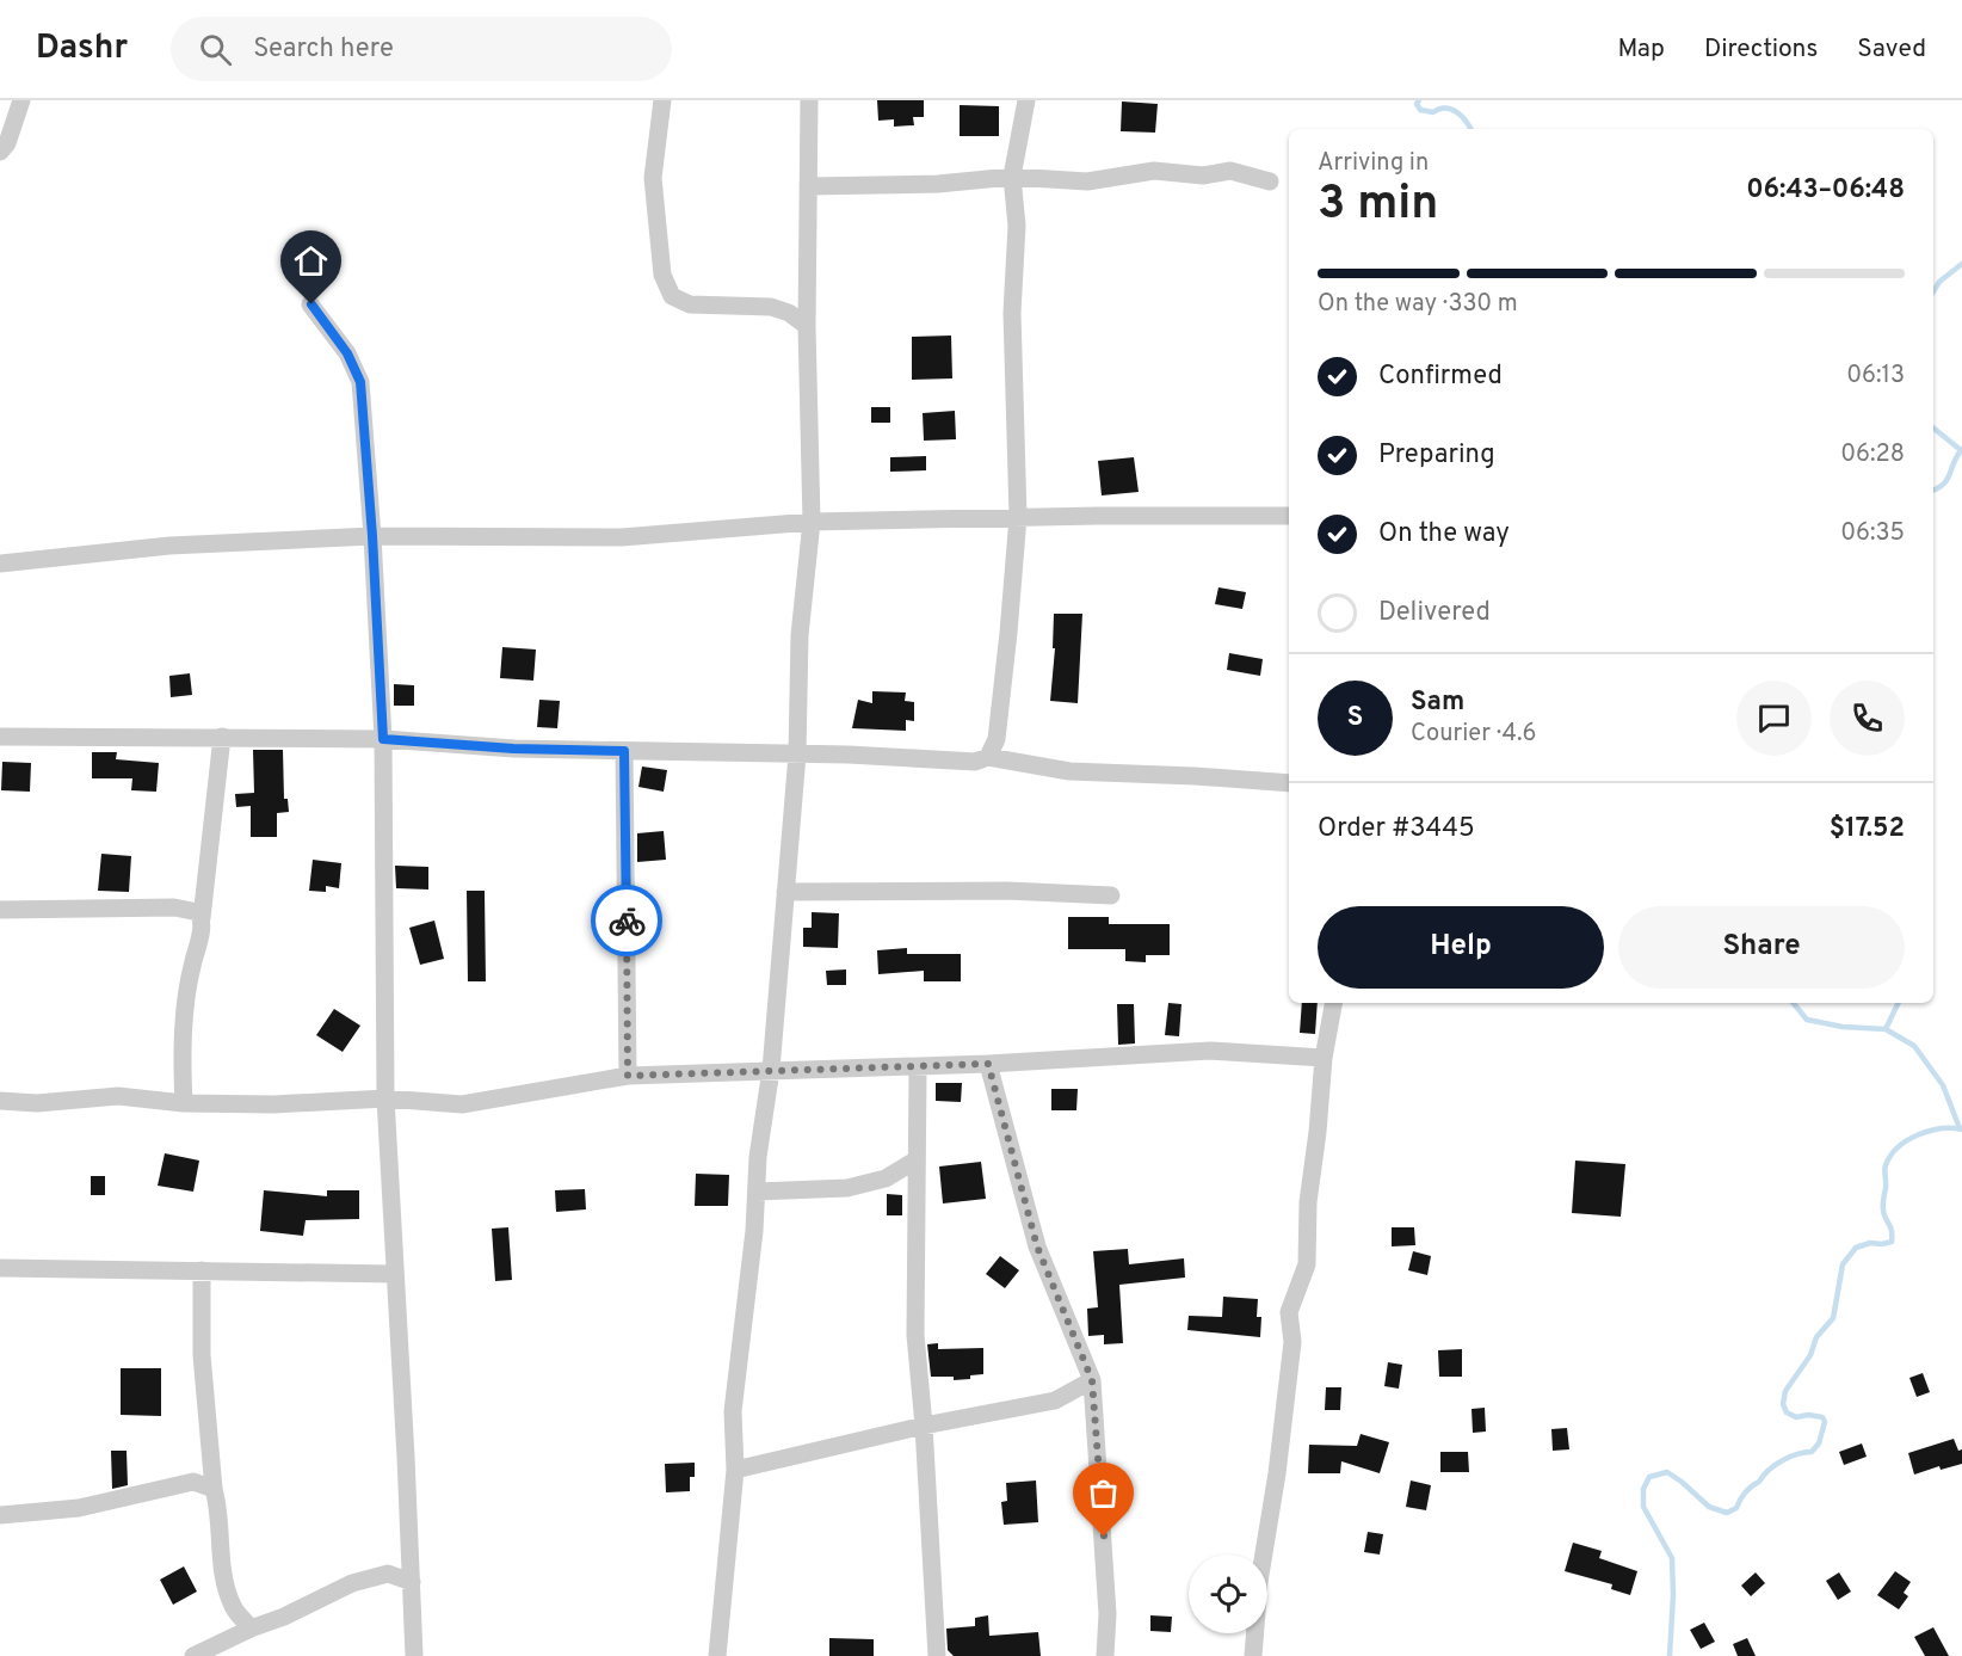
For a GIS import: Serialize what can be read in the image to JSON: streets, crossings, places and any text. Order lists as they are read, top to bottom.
{
  "page": {
    "header": "Dashr",
    "search": "Search here",
    "nav": ["Map", "Directions", "Saved"],
    "heading": ["3 min", "Arriving in", "06:43–06:48"],
    "panel": [
      "Sam",
      "Courier · 4.6",
      "Order #3445",
      "$17.52"
    ],
    "bar": "On the way · 330 m",
    "list": [
      ["Confirmed", "06:13"],
      ["Preparing", "06:28"],
      ["On the way", "06:35"],
      "Delivered"
    ],
    "round": "S",
    "buttons": ["Help", "Share"]
  }
}
